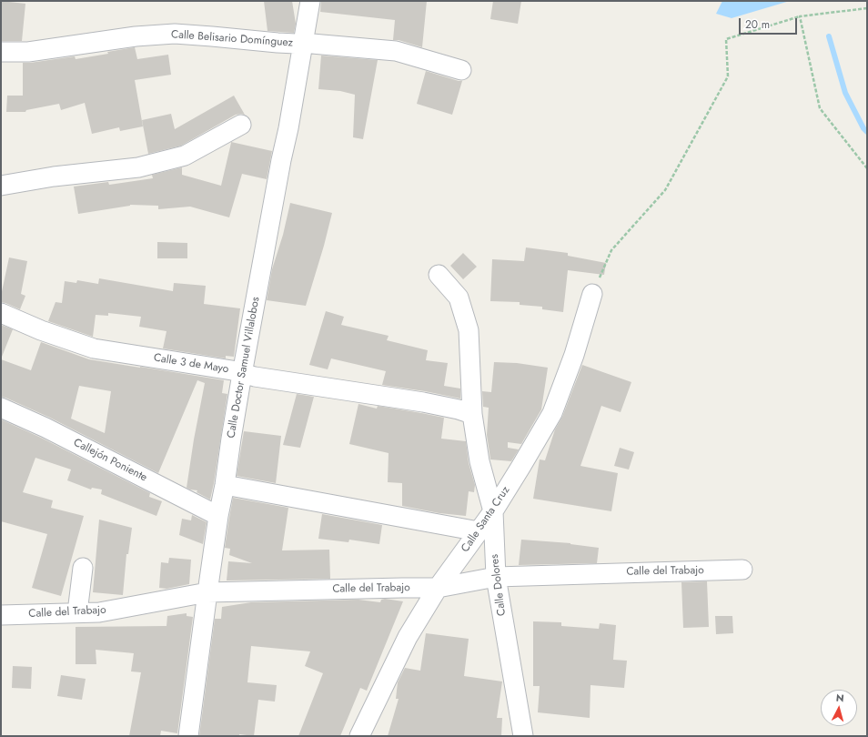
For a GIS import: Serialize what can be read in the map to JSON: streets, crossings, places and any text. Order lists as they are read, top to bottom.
{
  "streets": {
    "street": [
      "Calle Belisario Domínguez",
      "Calle 3 de Mayo",
      "Calle Doctor Samuel Villalobos",
      "Callejón Poniente",
      "Calle Santa Cruz",
      "Calle del Trabajo",
      "Calle Dolores"
    ]
  },
  "crossings": [
    ["Calle Belisario Domínguez", "Calle Doctor Samuel Villalobos"],
    ["Calle 3 de Mayo", "Calle Doctor Samuel Villalobos"],
    ["Calle 3 de Mayo", "Calle Dolores"],
    ["Calle Doctor Samuel Villalobos", "Callejón Poniente"],
    ["Calle Doctor Samuel Villalobos", "Calle del Trabajo"],
    ["Calle Santa Cruz", "Calle del Trabajo"],
    ["Calle Santa Cruz", "Calle Dolores"],
    ["Calle del Trabajo", "Calle Dolores"]
  ],
  "scale_bar": "20 m",
  "north": "top"
}
